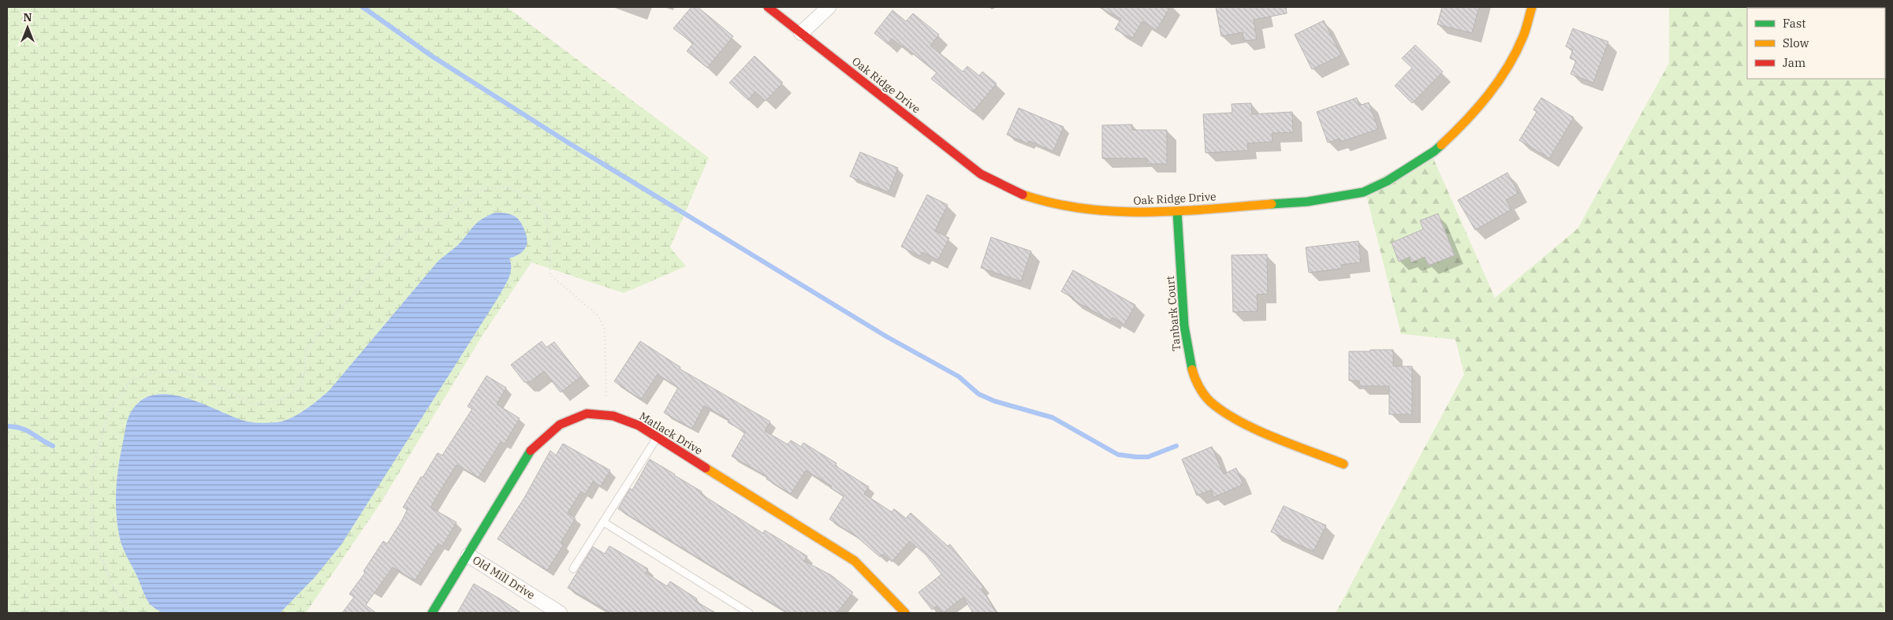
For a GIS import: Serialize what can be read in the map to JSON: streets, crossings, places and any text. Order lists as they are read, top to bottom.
{
  "streets": {
    "street": [
      "Oak Ridge Drive",
      "Tanbark Court",
      "Matlack Drive",
      "Old Mill Drive"
    ]
  },
  "crossings": [
    ["Oak Ridge Drive", "Tanbark Court"],
    ["Matlack Drive", "Old Mill Drive"]
  ],
  "legend": ["Fast", "Slow", "Jam"],
  "north": "top"
}
